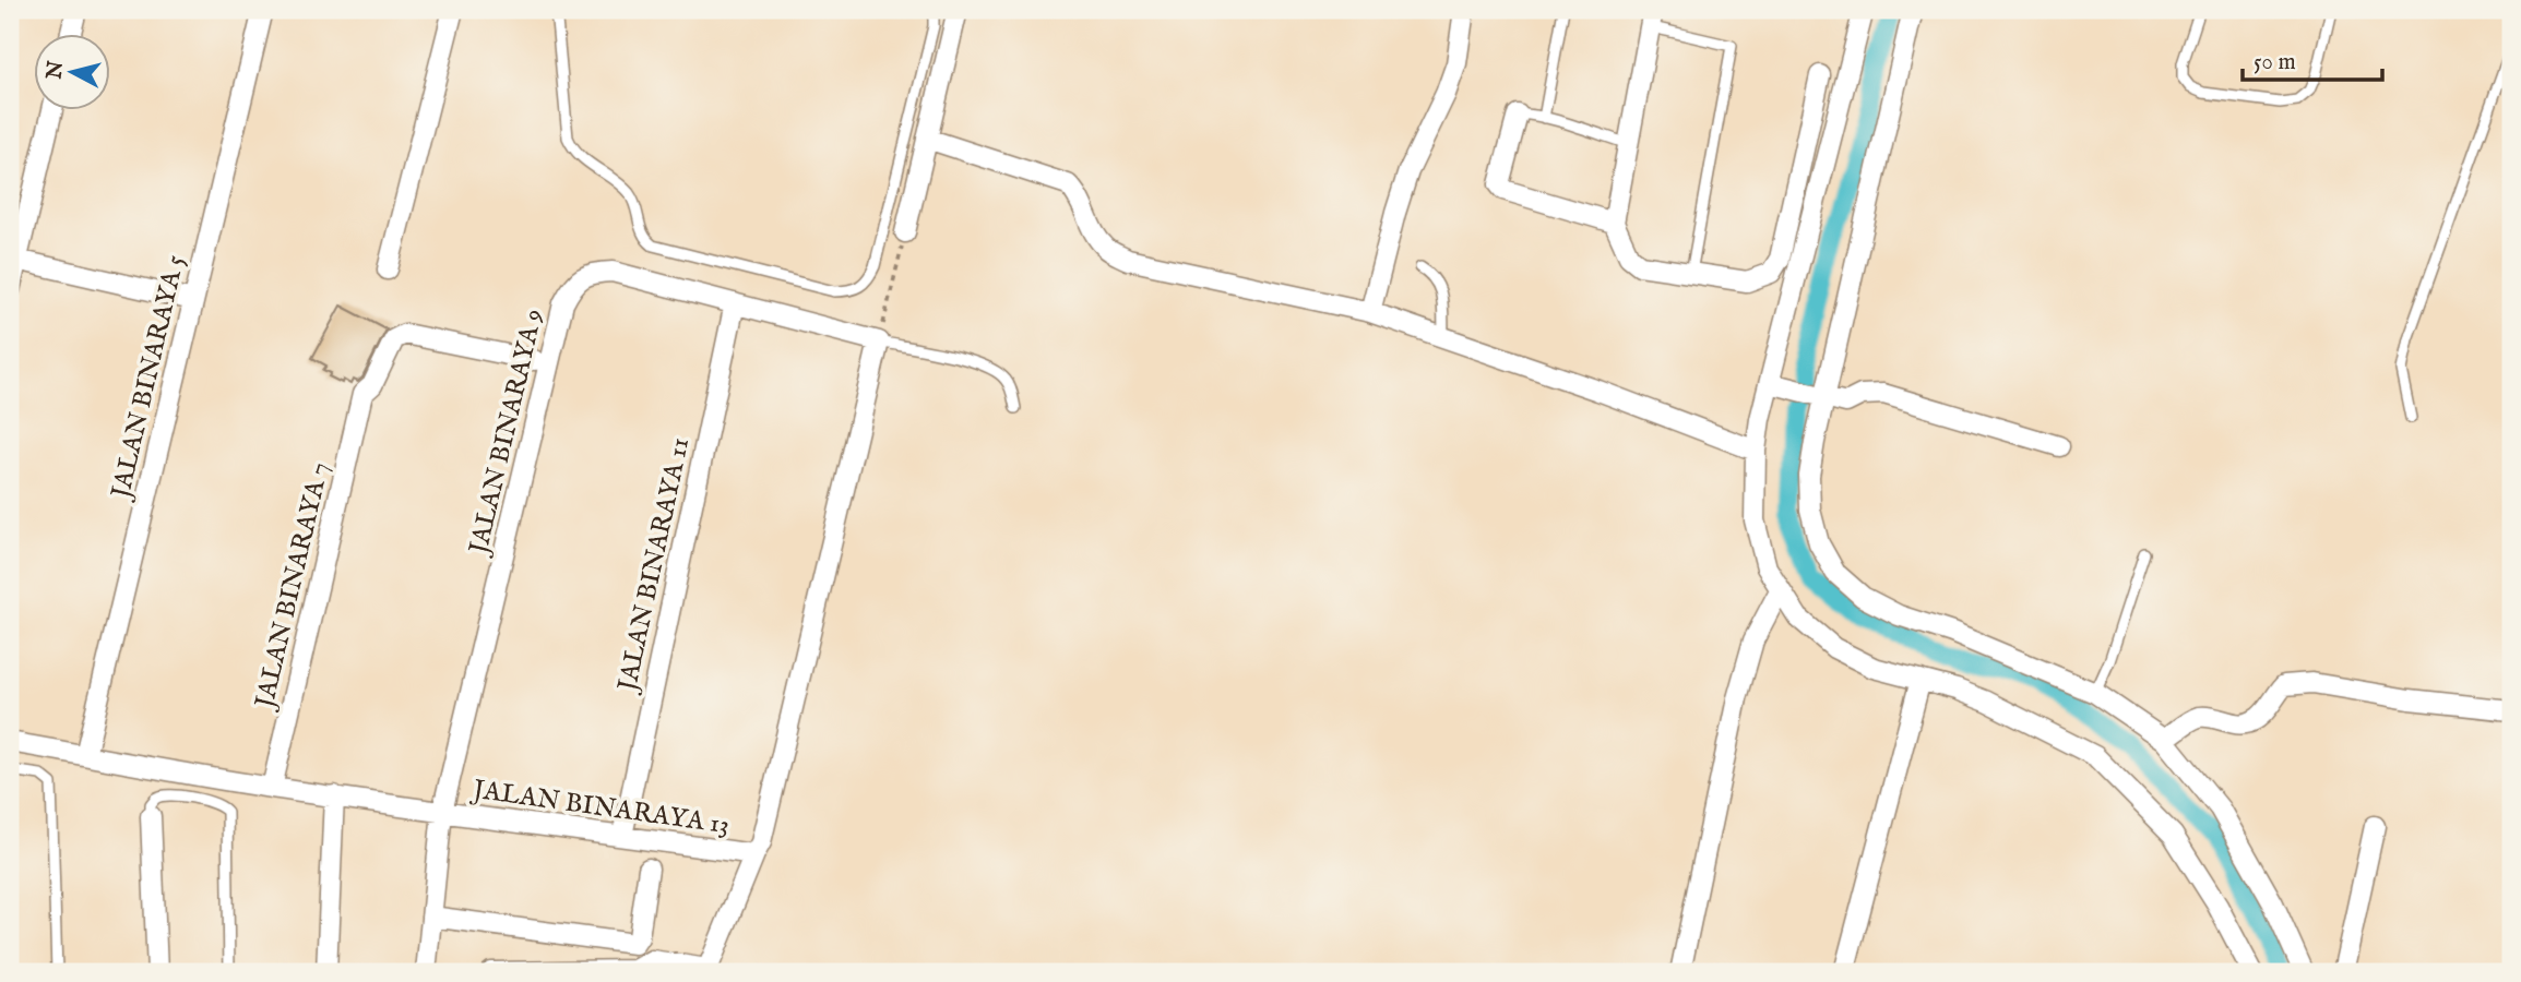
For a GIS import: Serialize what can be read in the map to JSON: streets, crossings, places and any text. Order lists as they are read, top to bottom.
{
  "streets": {
    "street": [
      "JALAN BINARAYA 5",
      "JALAN BINARAYA 9",
      "JALAN BINARAYA 11",
      "JALAN BINARAYA 7",
      "JALAN BINARAYA 13"
    ]
  },
  "crossings": [
    ["JALAN BINARAYA 5", "JALAN BINARAYA 13"],
    ["JALAN BINARAYA 9", "JALAN BINARAYA 11"],
    ["JALAN BINARAYA 9", "JALAN BINARAYA 13"],
    ["JALAN BINARAYA 11", "JALAN BINARAYA 13"],
    ["JALAN BINARAYA 7", "JALAN BINARAYA 13"]
  ],
  "scale_bar": "50 m",
  "north": "left"
}
